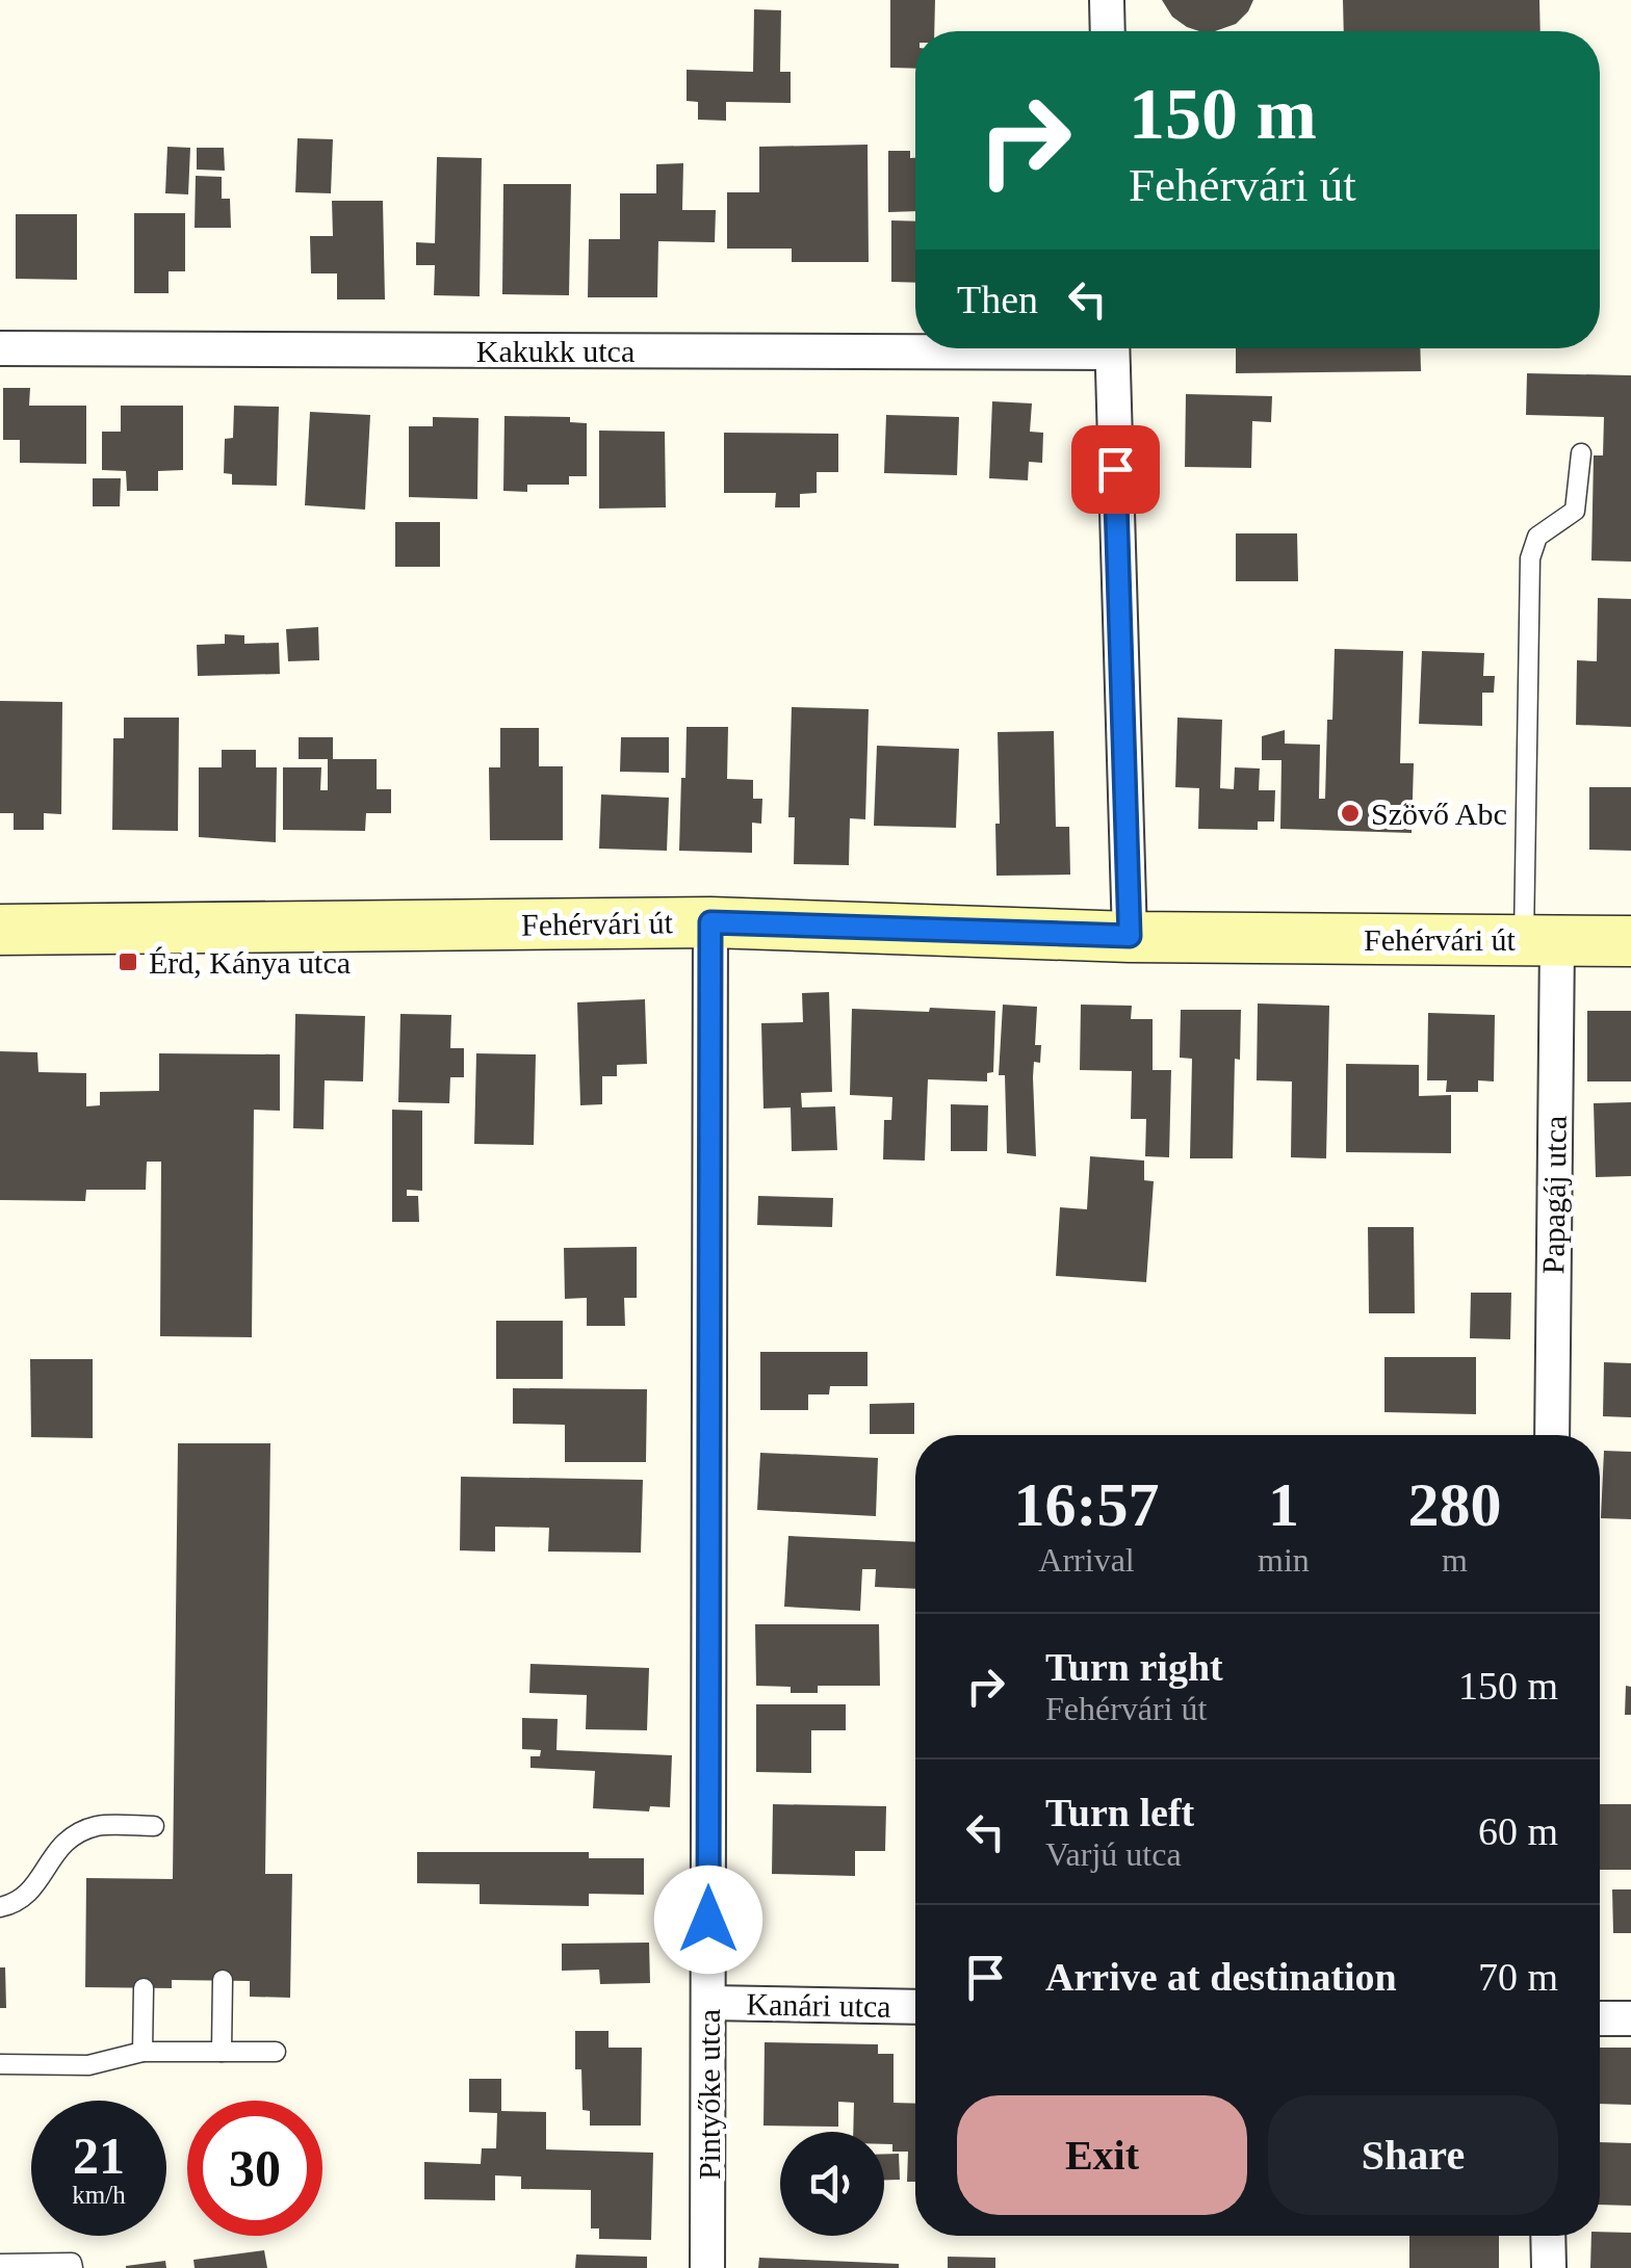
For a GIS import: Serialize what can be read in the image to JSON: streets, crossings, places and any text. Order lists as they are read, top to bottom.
{
  "streets": {
    "main road": ["Fehérvári út"],
    "street": [
      "Kakukk utca",
      "Papagáj utca",
      "Kanári utca",
      "Pintyőke utca"
    ]
  },
  "crossings": [
    ["Fehérvári út", "Papagáj utca"],
    ["Fehérvári út", "Pintyőke utca"],
    ["Kanári utca", "Pintyőke utca"]
  ],
  "places": {
    "other": ["Szövő Abc"],
    "transit": ["Érd, Kánya utca"]
  },
  "page": {
    "turn": ["150 m", "Fehérvári út"],
    "then": "Then",
    "eta": [
      "16:57",
      "Arrival",
      "1",
      "min",
      "280",
      "m"
    ],
    "list": [
      {
        "name": "Turn right",
        "note": "Fehérvári út",
        "value": "150 m"
      },
      {
        "name": "Turn left",
        "note": "Varjú utca",
        "value": "60 m"
      },
      {
        "name": "Arrive at destination",
        "value": "70 m"
      }
    ],
    "buttons": ["Exit", "Share"],
    "speed": "21 km/h",
    "limit": "30"
  }
}
